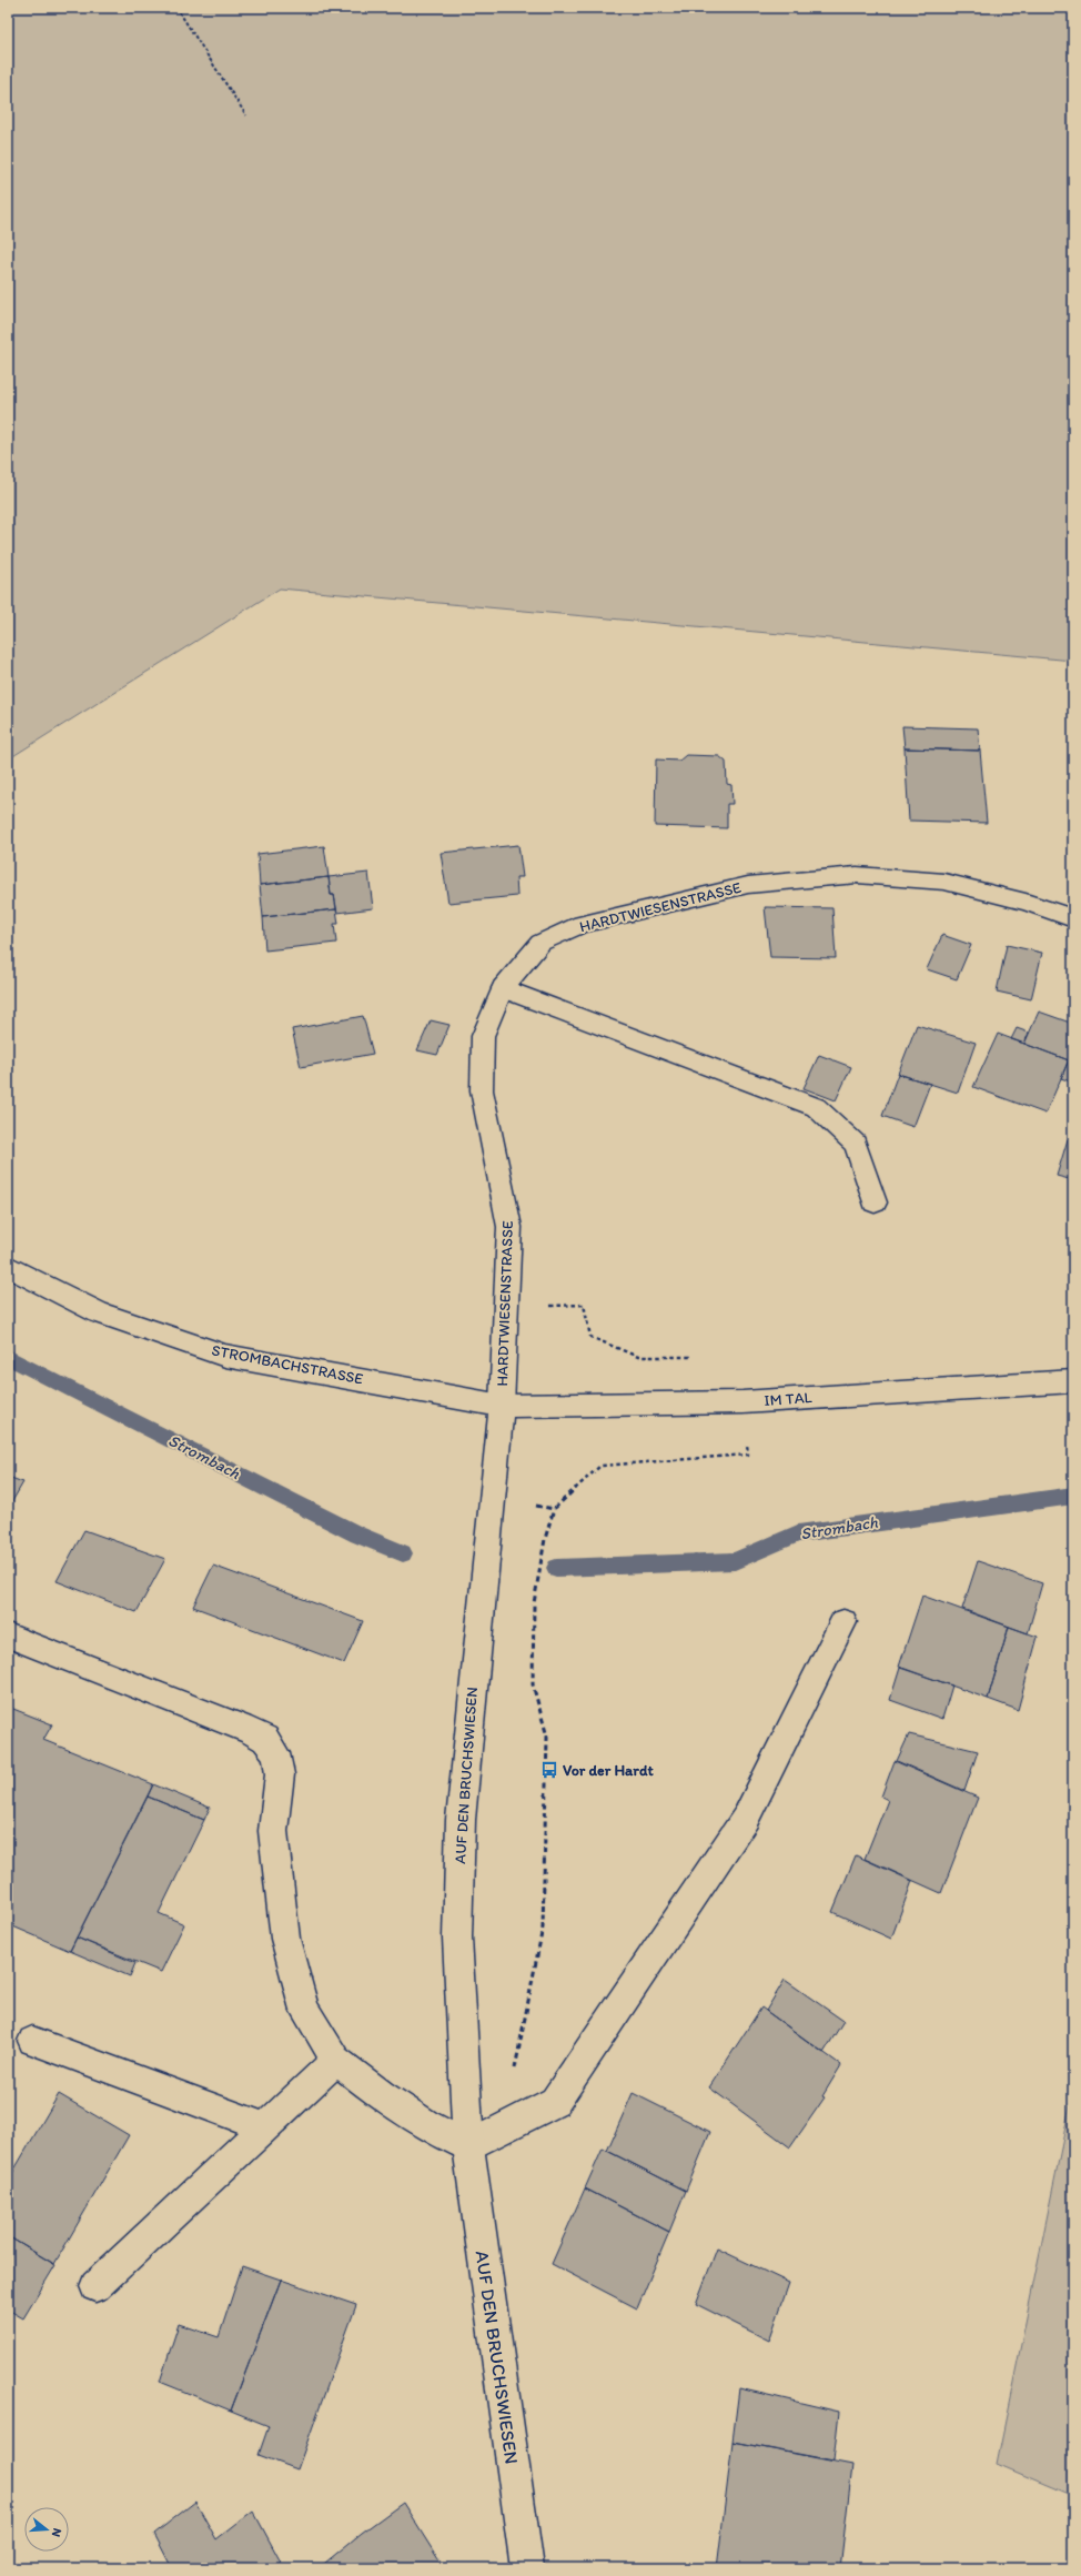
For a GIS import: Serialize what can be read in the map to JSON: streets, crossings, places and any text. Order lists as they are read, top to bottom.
{
  "streets": {
    "street": [
      "HARDTWIESENSTRASSE",
      "STROMBACHSTRASSE",
      "IM TAL",
      "AUF DEN BRUCHSWIESEN"
    ]
  },
  "crossings": [
    ["HARDTWIESENSTRASSE", "STROMBACHSTRASSE"],
    ["HARDTWIESENSTRASSE", "IM TAL"],
    ["HARDTWIESENSTRASSE", "AUF DEN BRUCHSWIESEN"],
    ["STROMBACHSTRASSE", "IM TAL"],
    ["STROMBACHSTRASSE", "AUF DEN BRUCHSWIESEN"],
    ["IM TAL", "AUF DEN BRUCHSWIESEN"]
  ],
  "water": ["Strombach"],
  "places": {
    "bus stop": ["Vor der Hardt"]
  },
  "north": "right"
}
